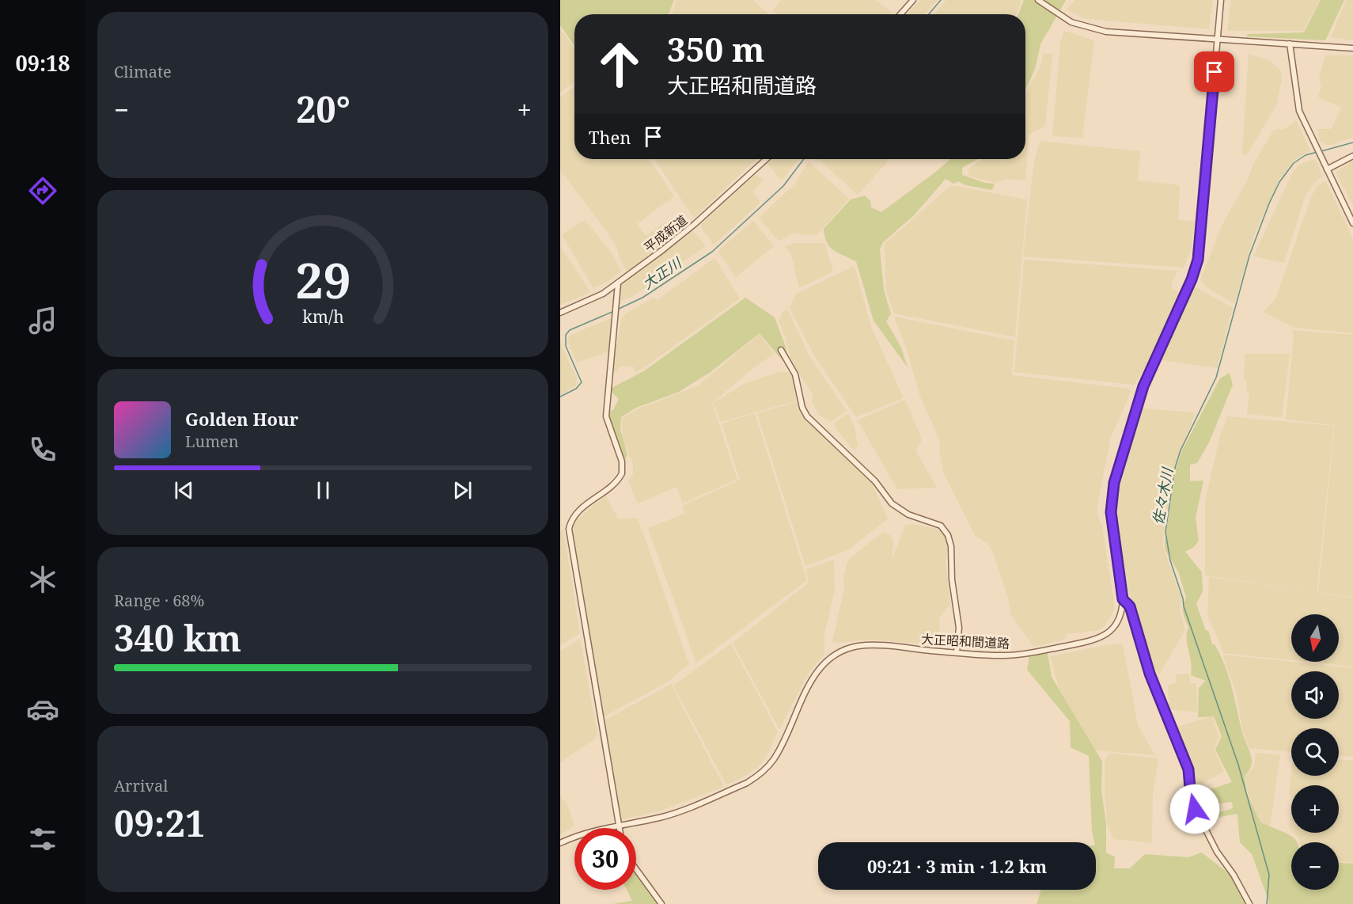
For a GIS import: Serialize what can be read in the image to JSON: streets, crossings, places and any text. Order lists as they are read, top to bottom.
{
  "streets": {
    "street": ["平成新道", "大正昭和間道路"]
  },
  "water": ["大正川", "佐々木川"],
  "north": "bottom",
  "page": {
    "tabs": "09:18",
    "tile": [
      "Climate",
      ["Range · 68%", "340 km"],
      ["Arrival", "09:21"]
    ],
    "turn": ["350 m", "大正昭和間道路"],
    "heat": ["−", "20°", "+"],
    "then": "Then",
    "song": ["Golden Hour", "Lumen"],
    "map_buttons": ["+", "−"],
    "limit": "30",
    "trip": "09:21 · 3 min · 1.2 km",
    "gauge": ["29", "km/h"]
  }
}
